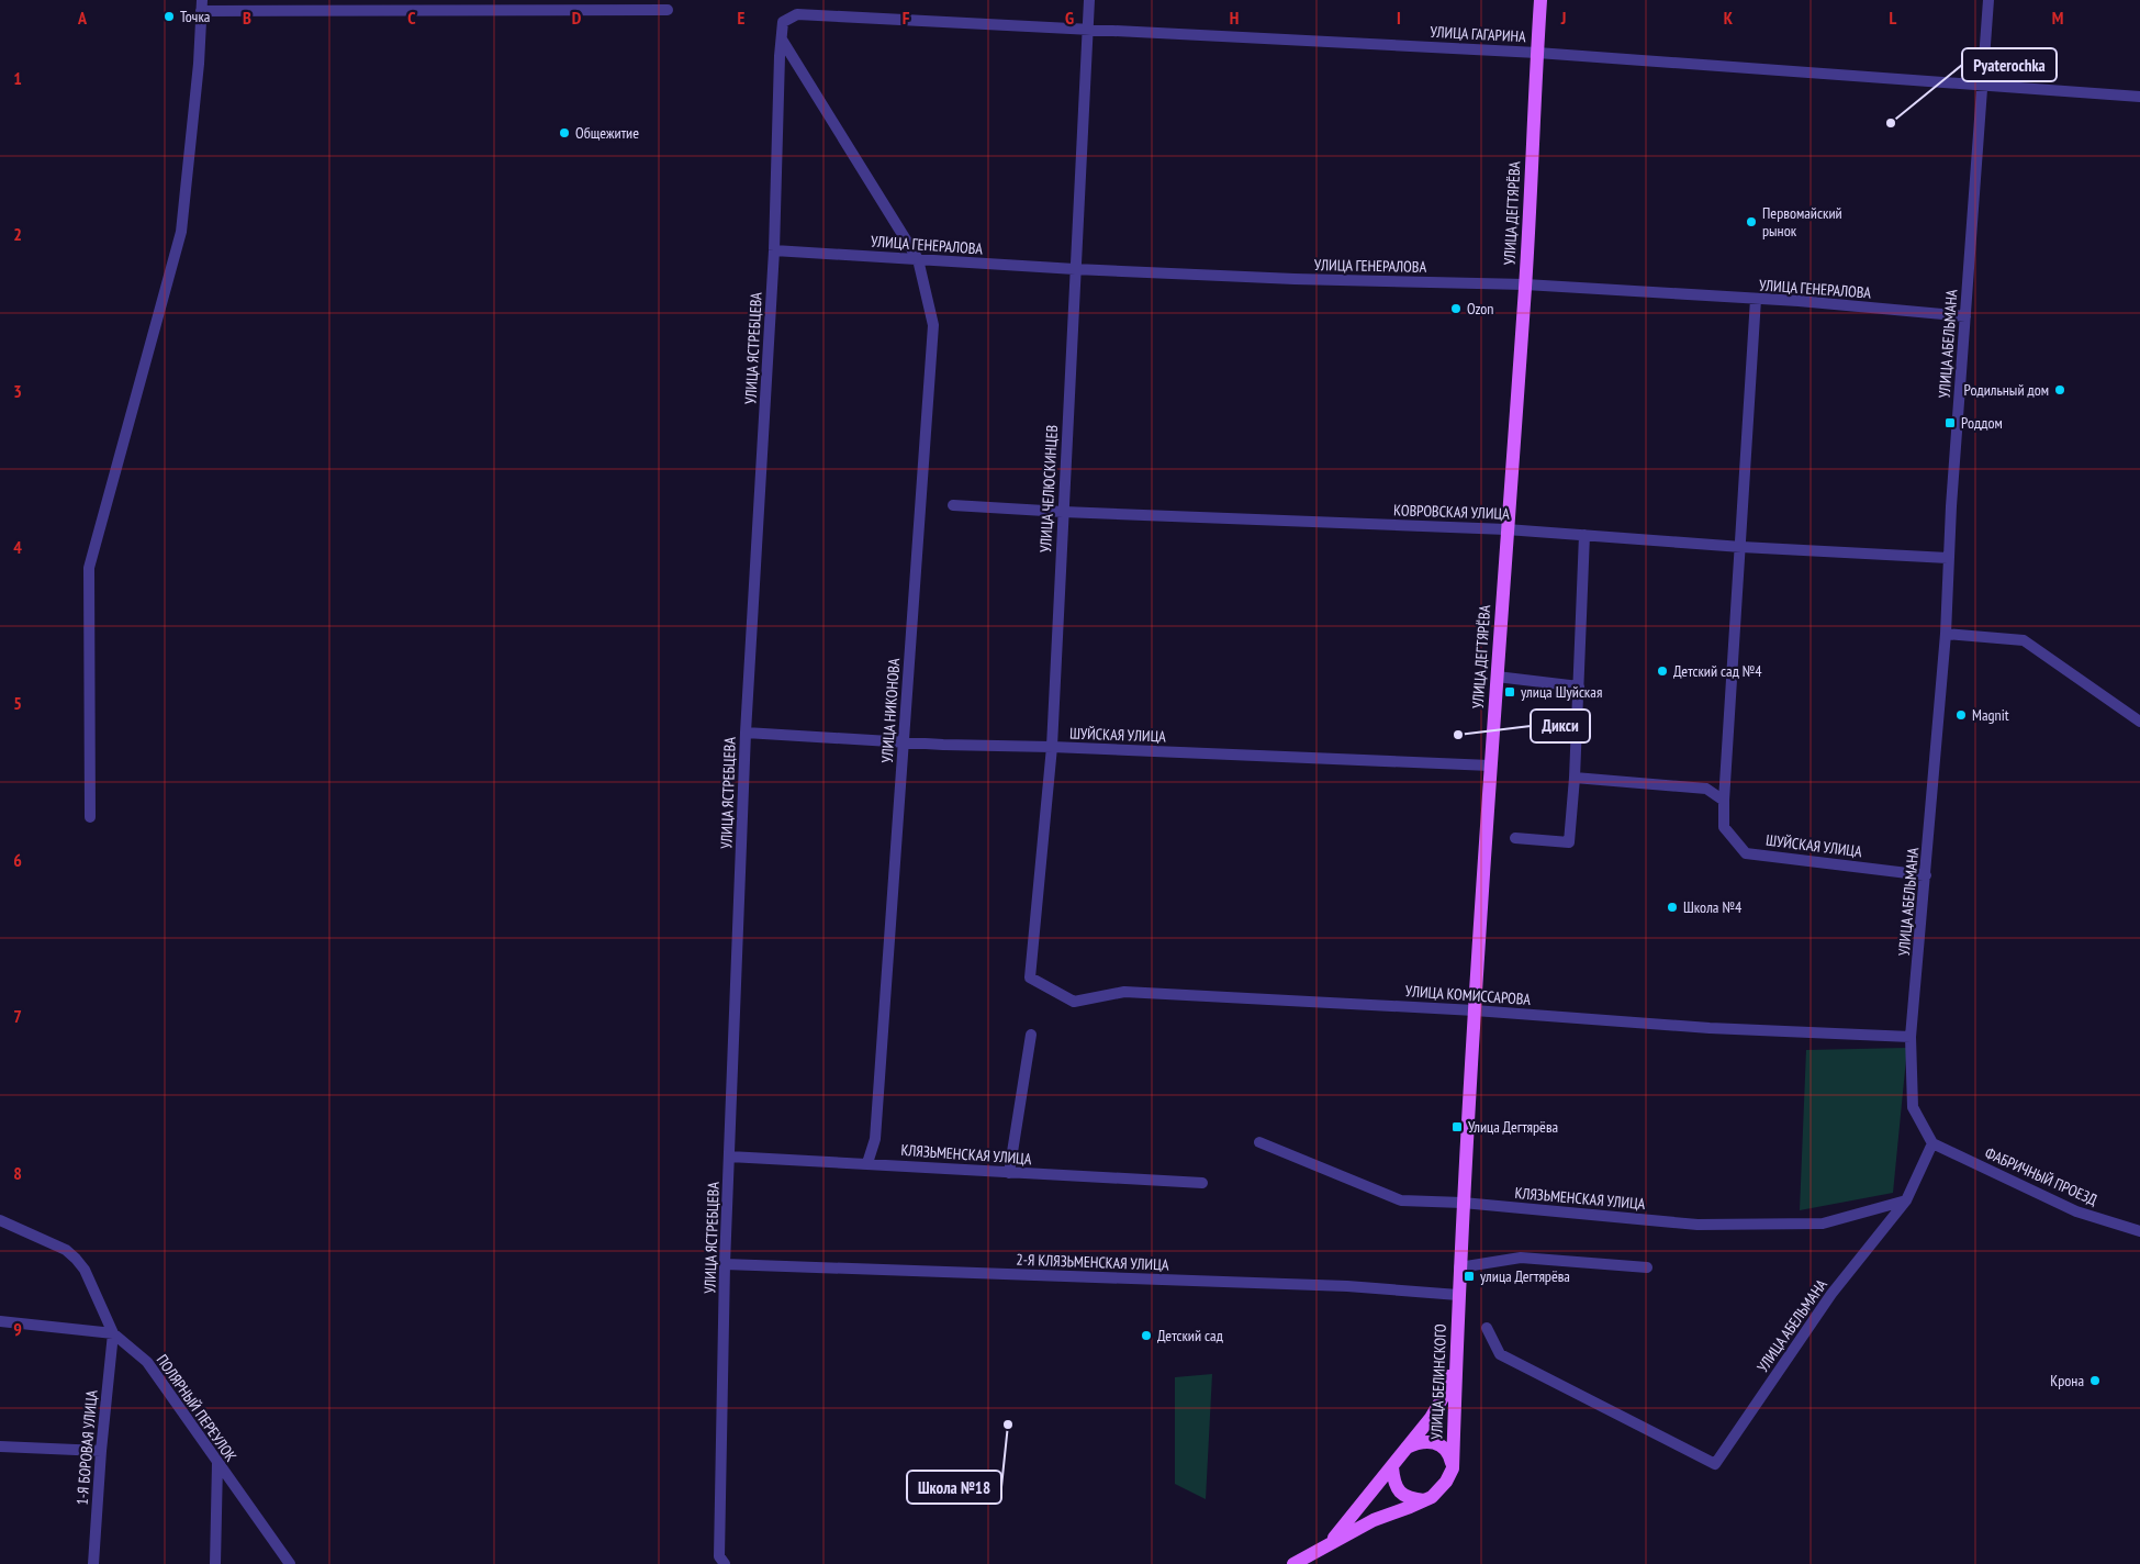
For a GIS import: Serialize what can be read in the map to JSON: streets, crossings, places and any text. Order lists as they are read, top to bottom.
{
  "streets": {
    "main road": ["УЛИЦА ДЕГТЯРЁВА", "УЛИЦА БЕЛИНСКОГО"],
    "street": [
      "УЛИЦА ГАГАРИНА",
      "УЛИЦА ГЕНЕРАЛОВА",
      "УЛИЦА АБЕЛЬМАНА",
      "УЛИЦА ЯСТРЕБЦЕВА",
      "УЛИЦА ЧЕЛЮСКИНЦЕВ",
      "КОВРОВСКАЯ УЛИЦА",
      "УЛИЦА НИКОНОВА",
      "ШУЙСКАЯ УЛИЦА",
      "УЛИЦА КОМИССАРОВА",
      "КЛЯЗЬМЕНСКАЯ УЛИЦА",
      "ФАБРИЧНЫЙ ПРОЕЗД",
      "2-Я КЛЯЗЬМЕНСКАЯ УЛИЦА",
      "ПОЛЯРНЫЙ ПЕРЕУЛОК",
      "1-Я БОРОВАЯ УЛИЦА"
    ]
  },
  "crossings": [
    ["УЛИЦА ГАГАРИНА", "УЛИЦА ДЕГТЯРЁВА"],
    ["УЛИЦА ГАГАРИНА", "УЛИЦА АБЕЛЬМАНА"],
    ["УЛИЦА ГАГАРИНА", "УЛИЦА ЯСТРЕБЦЕВА"],
    ["УЛИЦА ГАГАРИНА", "УЛИЦА ЧЕЛЮСКИНЦЕВ"],
    ["УЛИЦА ДЕГТЯРЁВА", "УЛИЦА ГЕНЕРАЛОВА"],
    ["УЛИЦА ДЕГТЯРЁВА", "КОВРОВСКАЯ УЛИЦА"],
    ["УЛИЦА ДЕГТЯРЁВА", "ШУЙСКАЯ УЛИЦА"],
    ["УЛИЦА ДЕГТЯРЁВА", "УЛИЦА КОМИССАРОВА"],
    ["УЛИЦА ДЕГТЯРЁВА", "КЛЯЗЬМЕНСКАЯ УЛИЦА"],
    ["УЛИЦА ДЕГТЯРЁВА", "2-Я КЛЯЗЬМЕНСКАЯ УЛИЦА"],
    ["УЛИЦА ДЕГТЯРЁВА", "УЛИЦА БЕЛИНСКОГО"],
    ["УЛИЦА ГЕНЕРАЛОВА", "УЛИЦА АБЕЛЬМАНА"],
    ["УЛИЦА ГЕНЕРАЛОВА", "УЛИЦА ЯСТРЕБЦЕВА"],
    ["УЛИЦА ГЕНЕРАЛОВА", "УЛИЦА ЧЕЛЮСКИНЦЕВ"],
    ["УЛИЦА ГЕНЕРАЛОВА", "УЛИЦА НИКОНОВА"],
    ["УЛИЦА ГЕНЕРАЛОВА", "ШУЙСКАЯ УЛИЦА"],
    ["УЛИЦА АБЕЛЬМАНА", "КОВРОВСКАЯ УЛИЦА"],
    ["УЛИЦА АБЕЛЬМАНА", "ШУЙСКАЯ УЛИЦА"],
    ["УЛИЦА АБЕЛЬМАНА", "УЛИЦА КОМИССАРОВА"],
    ["УЛИЦА АБЕЛЬМАНА", "КЛЯЗЬМЕНСКАЯ УЛИЦА"],
    ["УЛИЦА АБЕЛЬМАНА", "ФАБРИЧНЫЙ ПРОЕЗД"],
    ["УЛИЦА ЯСТРЕБЦЕВА", "УЛИЦА НИКОНОВА"],
    ["УЛИЦА ЯСТРЕБЦЕВА", "ШУЙСКАЯ УЛИЦА"],
    ["УЛИЦА ЯСТРЕБЦЕВА", "КЛЯЗЬМЕНСКАЯ УЛИЦА"],
    ["УЛИЦА ЯСТРЕБЦЕВА", "2-Я КЛЯЗЬМЕНСКАЯ УЛИЦА"],
    ["УЛИЦА ЧЕЛЮСКИНЦЕВ", "КОВРОВСКАЯ УЛИЦА"],
    ["УЛИЦА ЧЕЛЮСКИНЦЕВ", "ШУЙСКАЯ УЛИЦА"],
    ["УЛИЦА ЧЕЛЮСКИНЦЕВ", "УЛИЦА КОМИССАРОВА"],
    ["КОВРОВСКАЯ УЛИЦА", "ШУЙСКАЯ УЛИЦА"],
    ["УЛИЦА НИКОНОВА", "ШУЙСКАЯ УЛИЦА"],
    ["УЛИЦА НИКОНОВА", "КЛЯЗЬМЕНСКАЯ УЛИЦА"],
    ["ПОЛЯРНЫЙ ПЕРЕУЛОК", "1-Я БОРОВАЯ УЛИЦА"]
  ],
  "places": {
    "other": [
      "Точка",
      "Pyaterochka",
      "Общежитие",
      "Первомайский рынок",
      "Ozon",
      "Родильный дом",
      "Детский сад №4",
      "Magnit",
      "Дикси",
      "Школа №4",
      "Детский сад",
      "Крона",
      "Школа №18"
    ],
    "transit": [
      "Роддом",
      "улица Шуйская",
      "Улица Дегтярёва",
      "улица Дегтярёва"
    ]
  },
  "grid": {
    "columns": [
      "A",
      "B",
      "C",
      "D",
      "E",
      "F",
      "G",
      "H",
      "I",
      "J",
      "K",
      "L",
      "M"
    ],
    "rows": [
      "1",
      "2",
      "3",
      "4",
      "5",
      "6",
      "7",
      "8",
      "9"
    ]
  }
}
